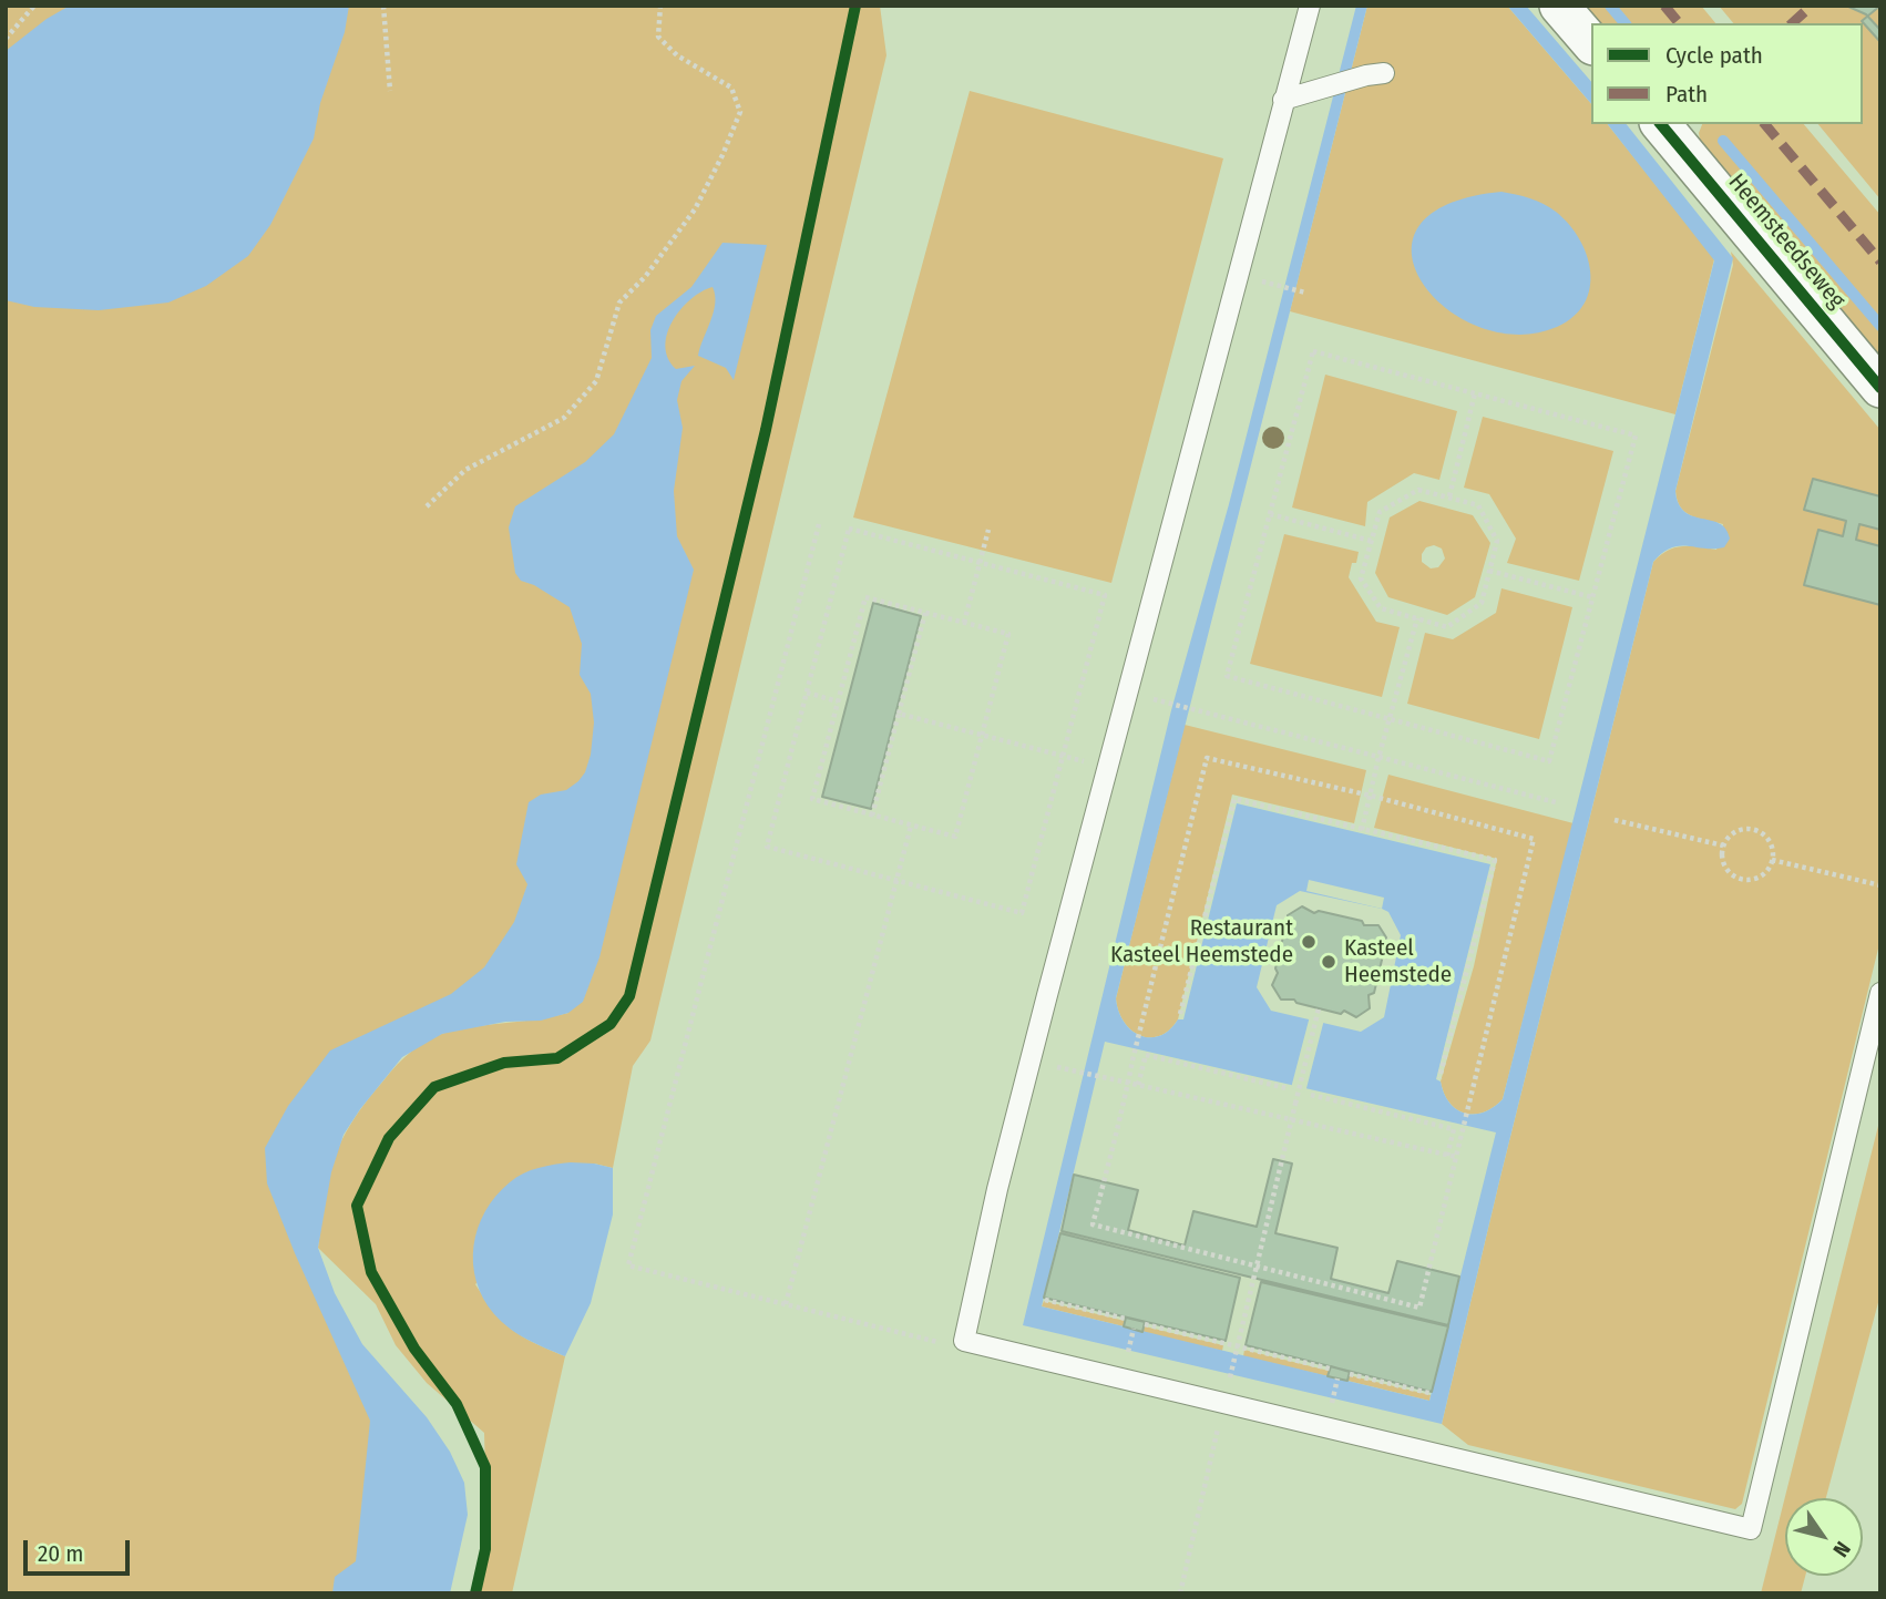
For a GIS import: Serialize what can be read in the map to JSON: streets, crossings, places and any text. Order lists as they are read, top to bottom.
{
  "streets": {
    "street": ["Heemsteedseweg"]
  },
  "places": ["Restaurant Kasteel Heemstede", "Kasteel Heemstede"],
  "legend": ["Cycle path", "Path"],
  "scale_bar": "20 m",
  "north": "bottom right"
}
